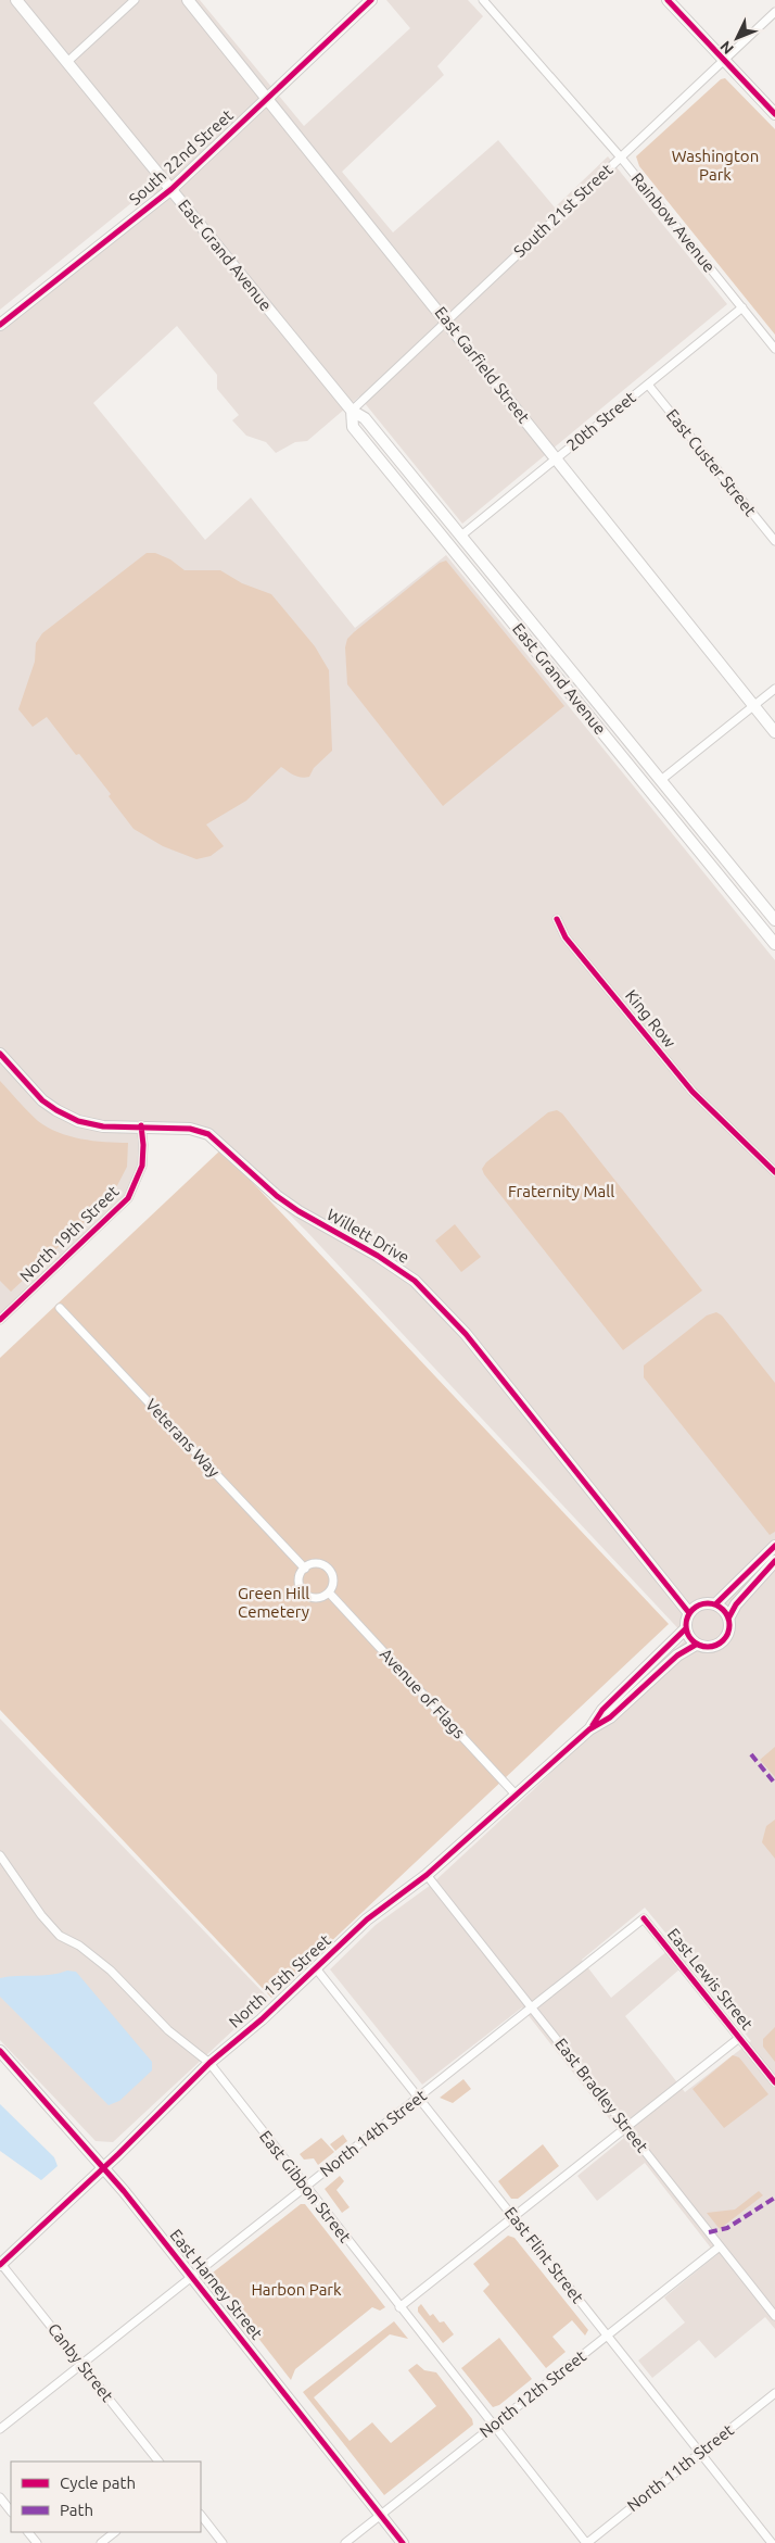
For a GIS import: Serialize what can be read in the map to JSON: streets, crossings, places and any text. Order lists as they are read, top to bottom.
{
  "streets": {
    "main road": [
      "South 22nd Street",
      "East Grand Avenue",
      "East Garfield Street",
      "Willett Drive",
      "North 15th Street",
      "East Harney Street"
    ],
    "street": [
      "South 21st Street",
      "Rainbow Avenue",
      "20th Street",
      "East Custer Street",
      "King Row",
      "North 19th Street",
      "Veterans Way",
      "Avenue of Flags",
      "East Lewis Street",
      "East Bradley Street",
      "North 14th Street",
      "East Gibbon Street",
      "East Flint Street",
      "Canby Street",
      "North 12th Street",
      "North 11th Street"
    ]
  },
  "crossings": [
    ["South 22nd Street", "East Grand Avenue"],
    ["South 22nd Street", "East Garfield Street"],
    ["South 21st Street", "Rainbow Avenue"],
    ["South 21st Street", "East Grand Avenue"],
    ["South 21st Street", "East Garfield Street"],
    ["Rainbow Avenue", "20th Street"],
    ["East Grand Avenue", "20th Street"],
    ["East Garfield Street", "20th Street"],
    ["20th Street", "East Custer Street"],
    ["North 19th Street", "Willett Drive"],
    ["Willett Drive", "North 15th Street"],
    ["Veterans Way", "Avenue of Flags"],
    ["Avenue of Flags", "North 15th Street"],
    ["East Lewis Street", "North 14th Street"],
    ["North 15th Street", "East Bradley Street"],
    ["North 15th Street", "East Gibbon Street"],
    ["North 15th Street", "East Flint Street"],
    ["North 15th Street", "East Harney Street"],
    ["North 15th Street", "Canby Street"],
    ["East Bradley Street", "North 14th Street"],
    ["East Bradley Street", "North 12th Street"],
    ["North 14th Street", "East Gibbon Street"],
    ["North 14th Street", "East Flint Street"],
    ["North 14th Street", "East Harney Street"],
    ["North 14th Street", "Canby Street"],
    ["East Gibbon Street", "North 12th Street"],
    ["East Gibbon Street", "North 11th Street"],
    ["East Flint Street", "North 12th Street"],
    ["East Flint Street", "North 11th Street"],
    ["East Harney Street", "North 12th Street"]
  ],
  "parks": [
    "Washington Park",
    "Fraternity Mall",
    "Green Hill Cemetery",
    "Harbon Park"
  ],
  "legend": ["Cycle path", "Path"],
  "north": "bottom left"
}
